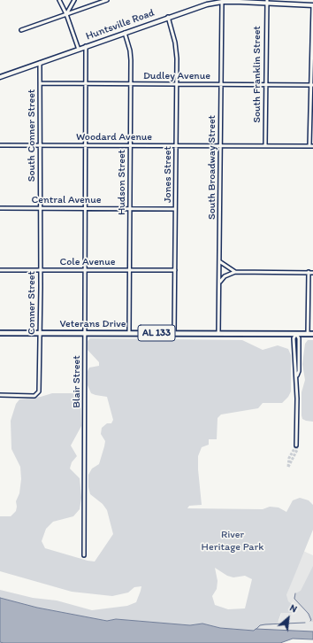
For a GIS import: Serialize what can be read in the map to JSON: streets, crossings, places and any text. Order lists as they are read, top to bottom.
{
  "streets": {
    "main road": ["Huntsville Road", "Veterans Drive", "AL 133"],
    "street": [
      "South Franklin Street",
      "Dudley Avenue",
      "South Conner Street",
      "Woodard Avenue",
      "South Broadway Street",
      "Jones Street",
      "Hudson Street",
      "Central Avenue",
      "Cole Avenue",
      "Conner Street",
      "Blair Street"
    ]
  },
  "crossings": [
    ["Huntsville Road", "South Franklin Street"],
    ["Huntsville Road", "South Conner Street"],
    ["Huntsville Road", "South Broadway Street"],
    ["Huntsville Road", "Jones Street"],
    ["Huntsville Road", "Hudson Street"],
    ["Huntsville Road", "Blair Street"],
    ["South Franklin Street", "Dudley Avenue"],
    ["South Franklin Street", "Woodard Avenue"],
    ["Dudley Avenue", "South Conner Street"],
    ["Dudley Avenue", "South Broadway Street"],
    ["Dudley Avenue", "Jones Street"],
    ["Dudley Avenue", "Hudson Street"],
    ["Dudley Avenue", "Blair Street"],
    ["South Conner Street", "Woodard Avenue"],
    ["South Conner Street", "Central Avenue"],
    ["South Conner Street", "Conner Street"],
    ["Woodard Avenue", "South Broadway Street"],
    ["Woodard Avenue", "Jones Street"],
    ["Woodard Avenue", "Hudson Street"],
    ["Woodard Avenue", "Blair Street"],
    ["South Broadway Street", "Veterans Drive"],
    ["Jones Street", "Central Avenue"],
    ["Jones Street", "Cole Avenue"],
    ["Jones Street", "Veterans Drive"],
    ["Hudson Street", "Central Avenue"],
    ["Hudson Street", "Cole Avenue"],
    ["Hudson Street", "Veterans Drive"],
    ["Central Avenue", "Conner Street"],
    ["Central Avenue", "Blair Street"],
    ["Cole Avenue", "Conner Street"],
    ["Cole Avenue", "Blair Street"],
    ["Conner Street", "Veterans Drive"],
    ["Veterans Drive", "Blair Street"]
  ],
  "parks": ["River Heritage Park"],
  "north": "top right"
}
